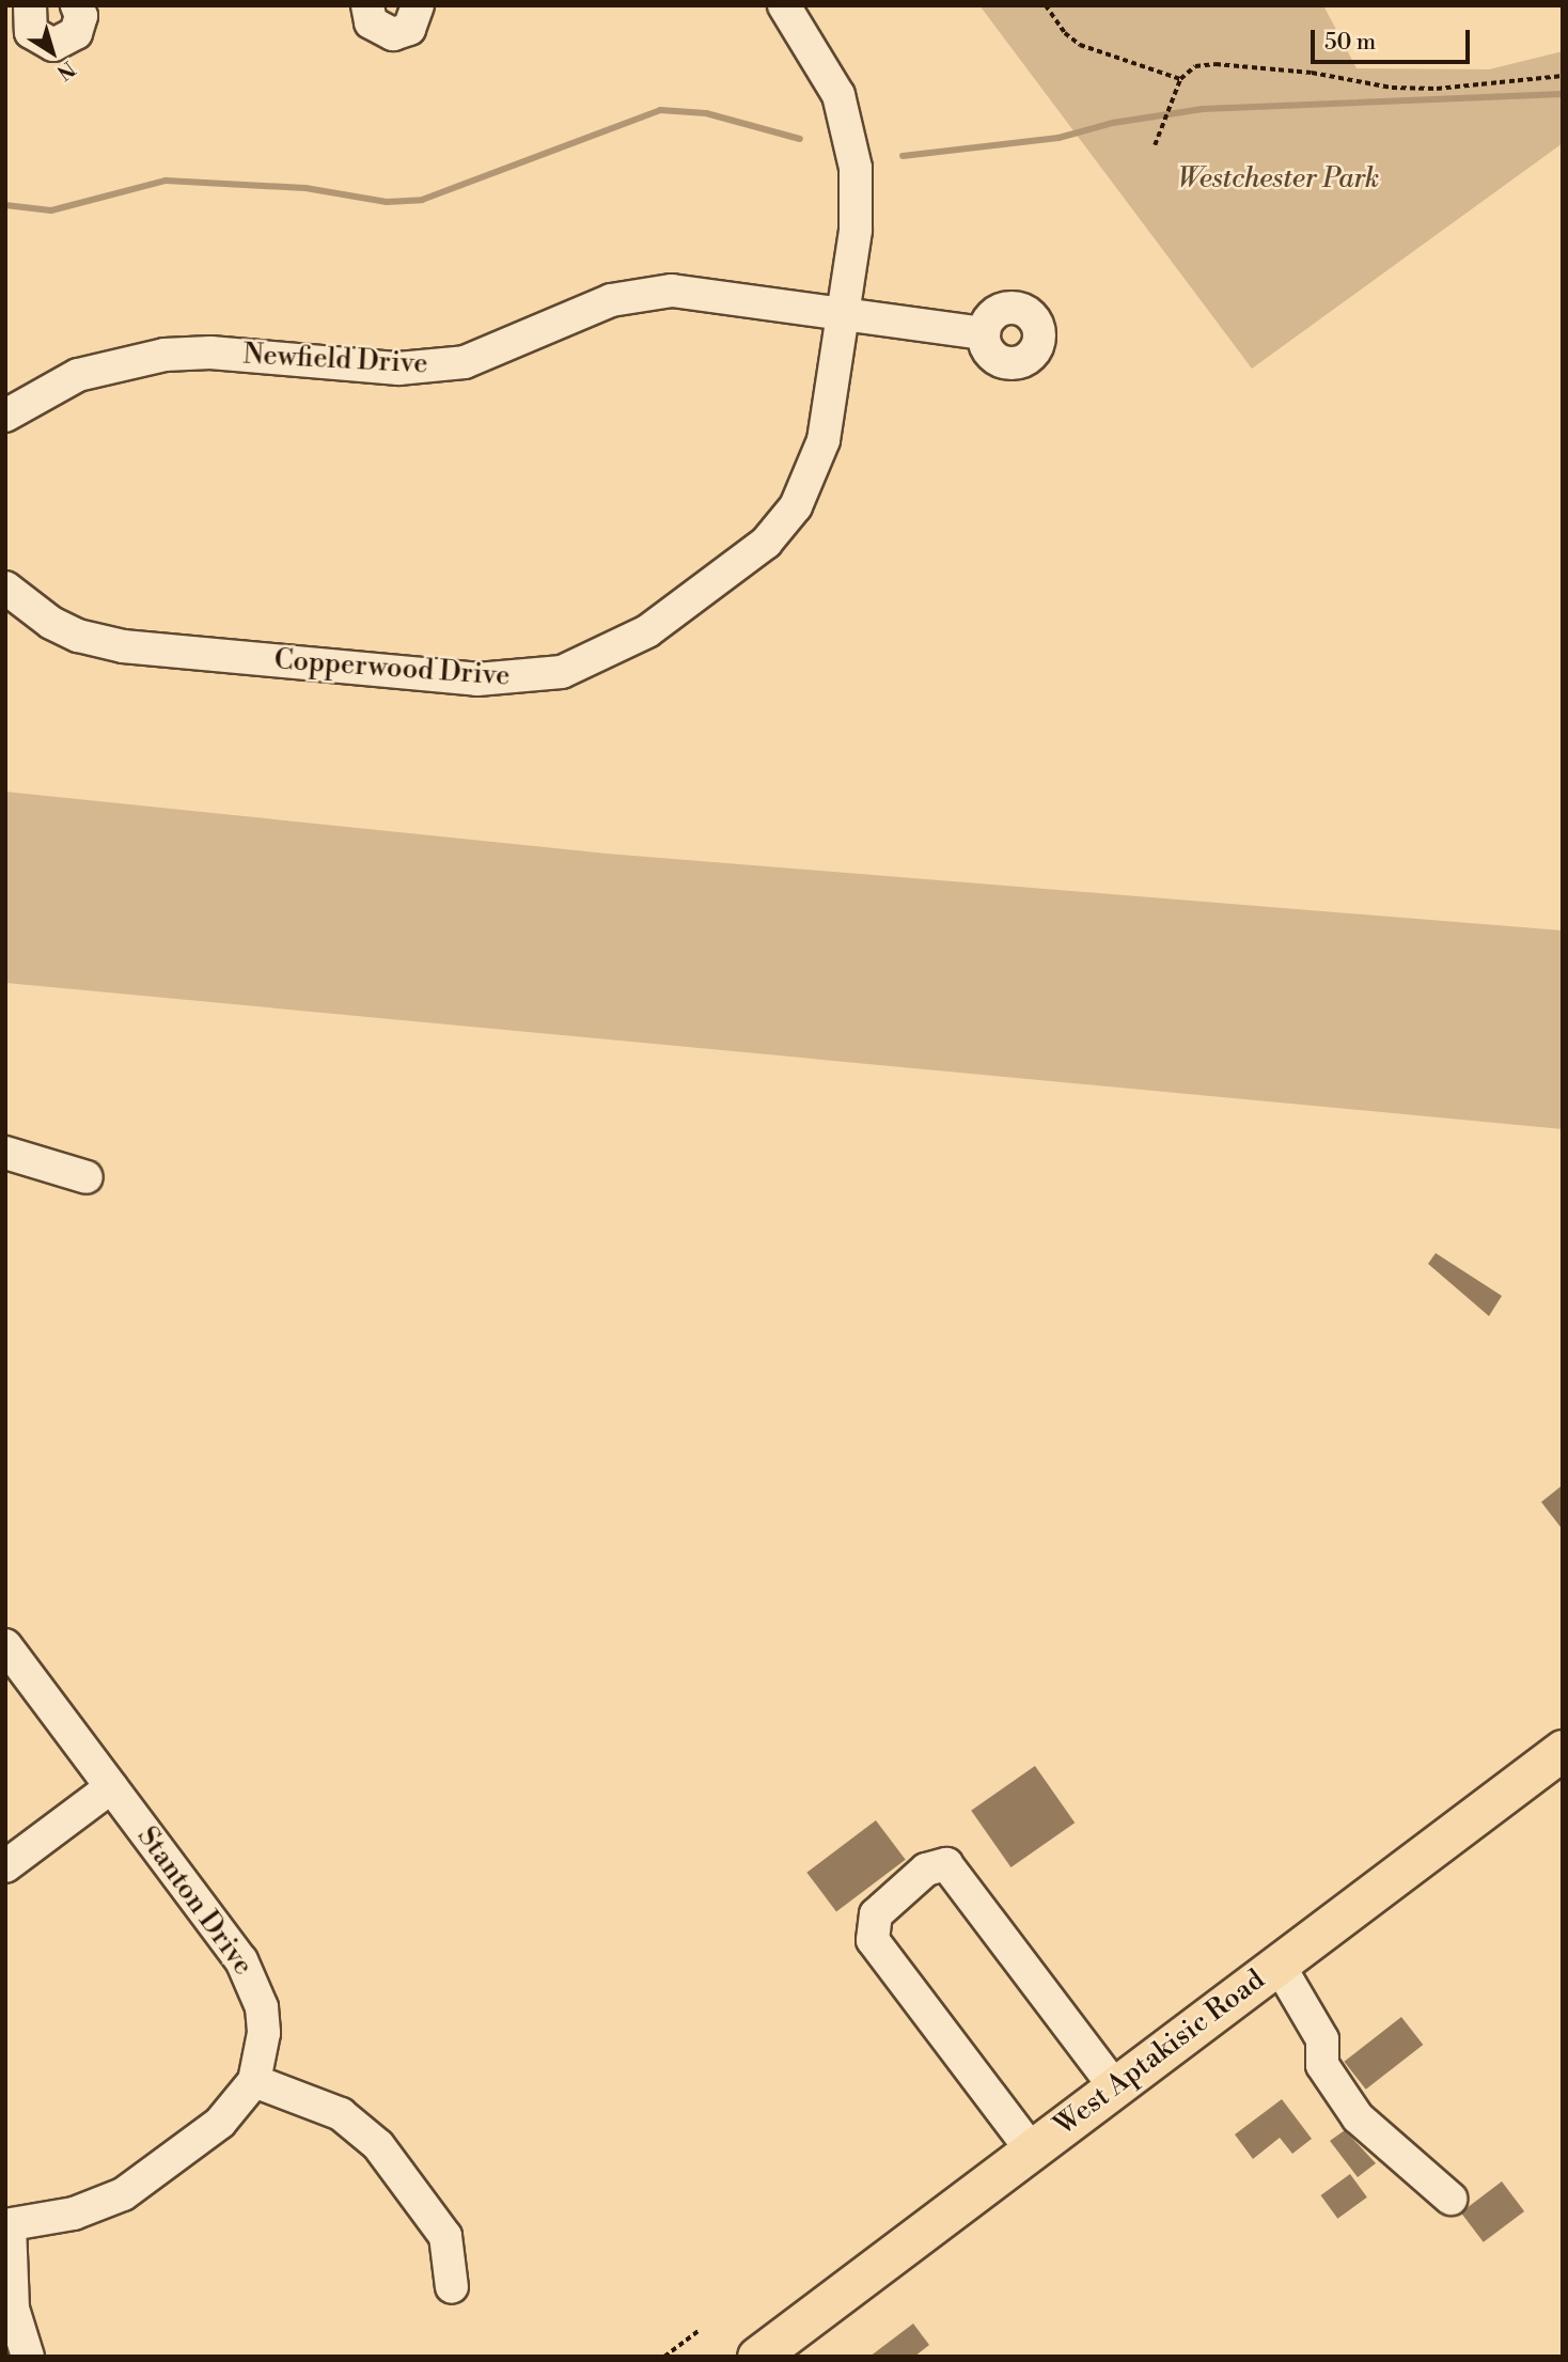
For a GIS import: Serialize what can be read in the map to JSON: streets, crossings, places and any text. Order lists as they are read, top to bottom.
{
  "streets": {
    "main road": ["West Aptakisic Road"],
    "street": ["Newfield Drive", "Copperwood Drive", "Stanton Drive"]
  },
  "crossings": [
    ["Newfield Drive", "Copperwood Drive"]
  ],
  "parks": ["Westchester Park"],
  "scale_bar": "50 m",
  "north": "bottom right"
}
